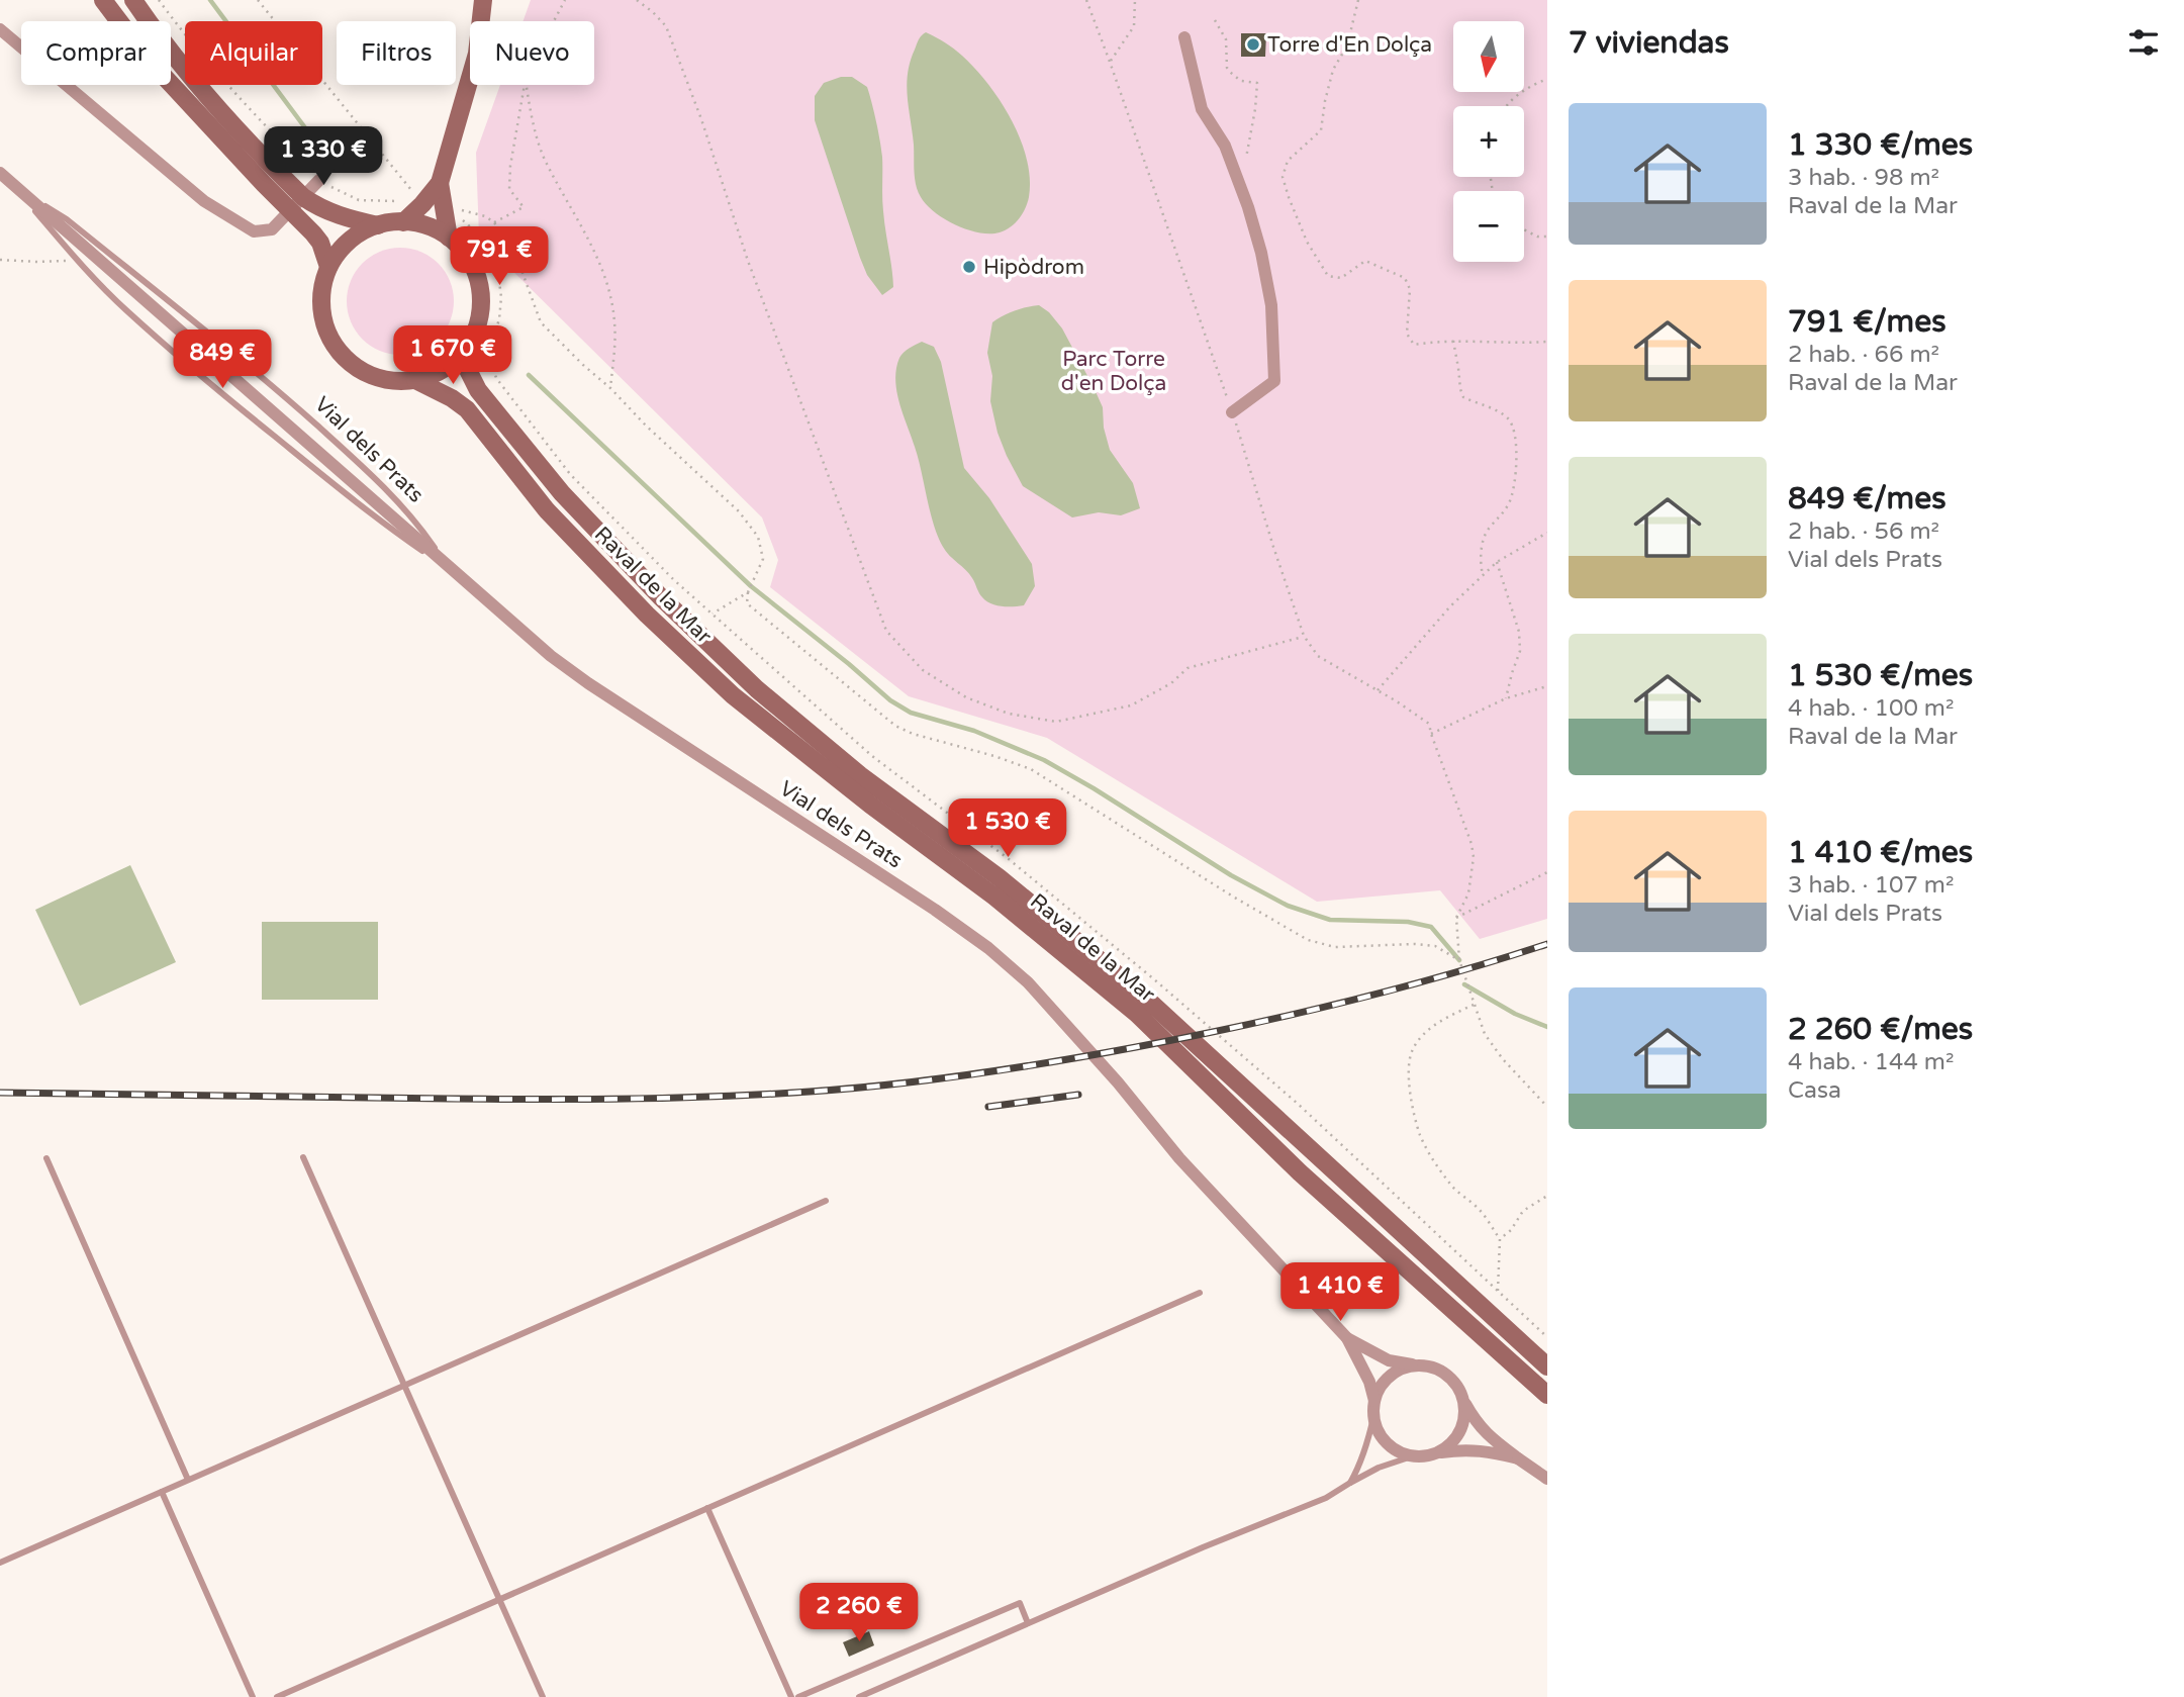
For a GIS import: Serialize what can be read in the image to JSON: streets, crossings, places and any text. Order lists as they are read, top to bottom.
{
  "streets": {
    "street": ["Vial dels Prats", "Raval de la Mar"]
  },
  "parks": ["Parc Torre d'en Dolça"],
  "places": ["Torre d'En Dolça", "Hipòdrom"],
  "north": "bottom",
  "page": {
    "heading": "7 viviendas",
    "map_buttons": ["+", "−"],
    "chip": [
      "Comprar",
      "Alquilar",
      "Filtros",
      "Nuevo"
    ],
    "list": [
      {
        "name": "1 330 €/mes",
        "note": "3 hab. · 98 m² · Raval de la Mar"
      },
      {
        "name": "791 €/mes",
        "note": "2 hab. · 66 m² · Raval de la Mar"
      },
      {
        "name": "849 €/mes",
        "note": "2 hab. · 56 m² · Vial dels Prats"
      },
      {
        "name": "1 530 €/mes",
        "note": "4 hab. · 100 m² · Raval de la Mar"
      },
      {
        "name": "1 410 €/mes",
        "note": "3 hab. · 107 m² · Vial dels Prats"
      },
      {
        "name": "2 260 €/mes",
        "note": "4 hab. · 144 m² · Casa"
      }
    ],
    "price": [
      "1 330 €",
      "791 €",
      "1 670 €",
      "849 €",
      "1 530 €",
      "1 410 €",
      "2 260 €"
    ]
  }
}
